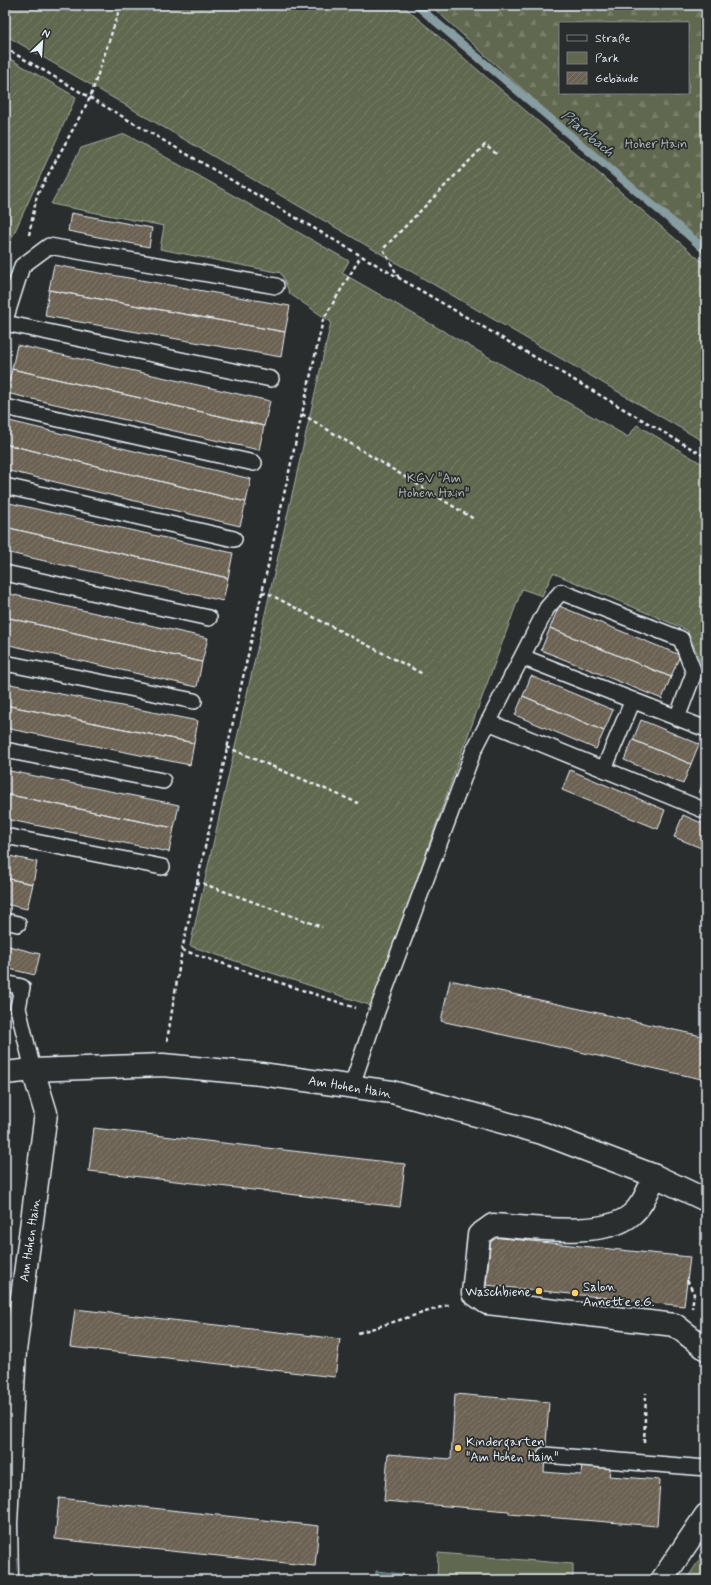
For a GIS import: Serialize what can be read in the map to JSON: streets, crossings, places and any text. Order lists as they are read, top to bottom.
{
  "streets": {
    "street": ["Am Hohen Hain"]
  },
  "water": ["Pfarrbach"],
  "parks": ["Hoher Hain", "KGV \"Am Hohen Hain\""],
  "places": ["Waschbiene", "Salon Annette e.G.", "Kindergarten \"Am Hohen Hain\""],
  "legend": ["Straße", "Park", "Gebäude"],
  "north": "top right"
}
